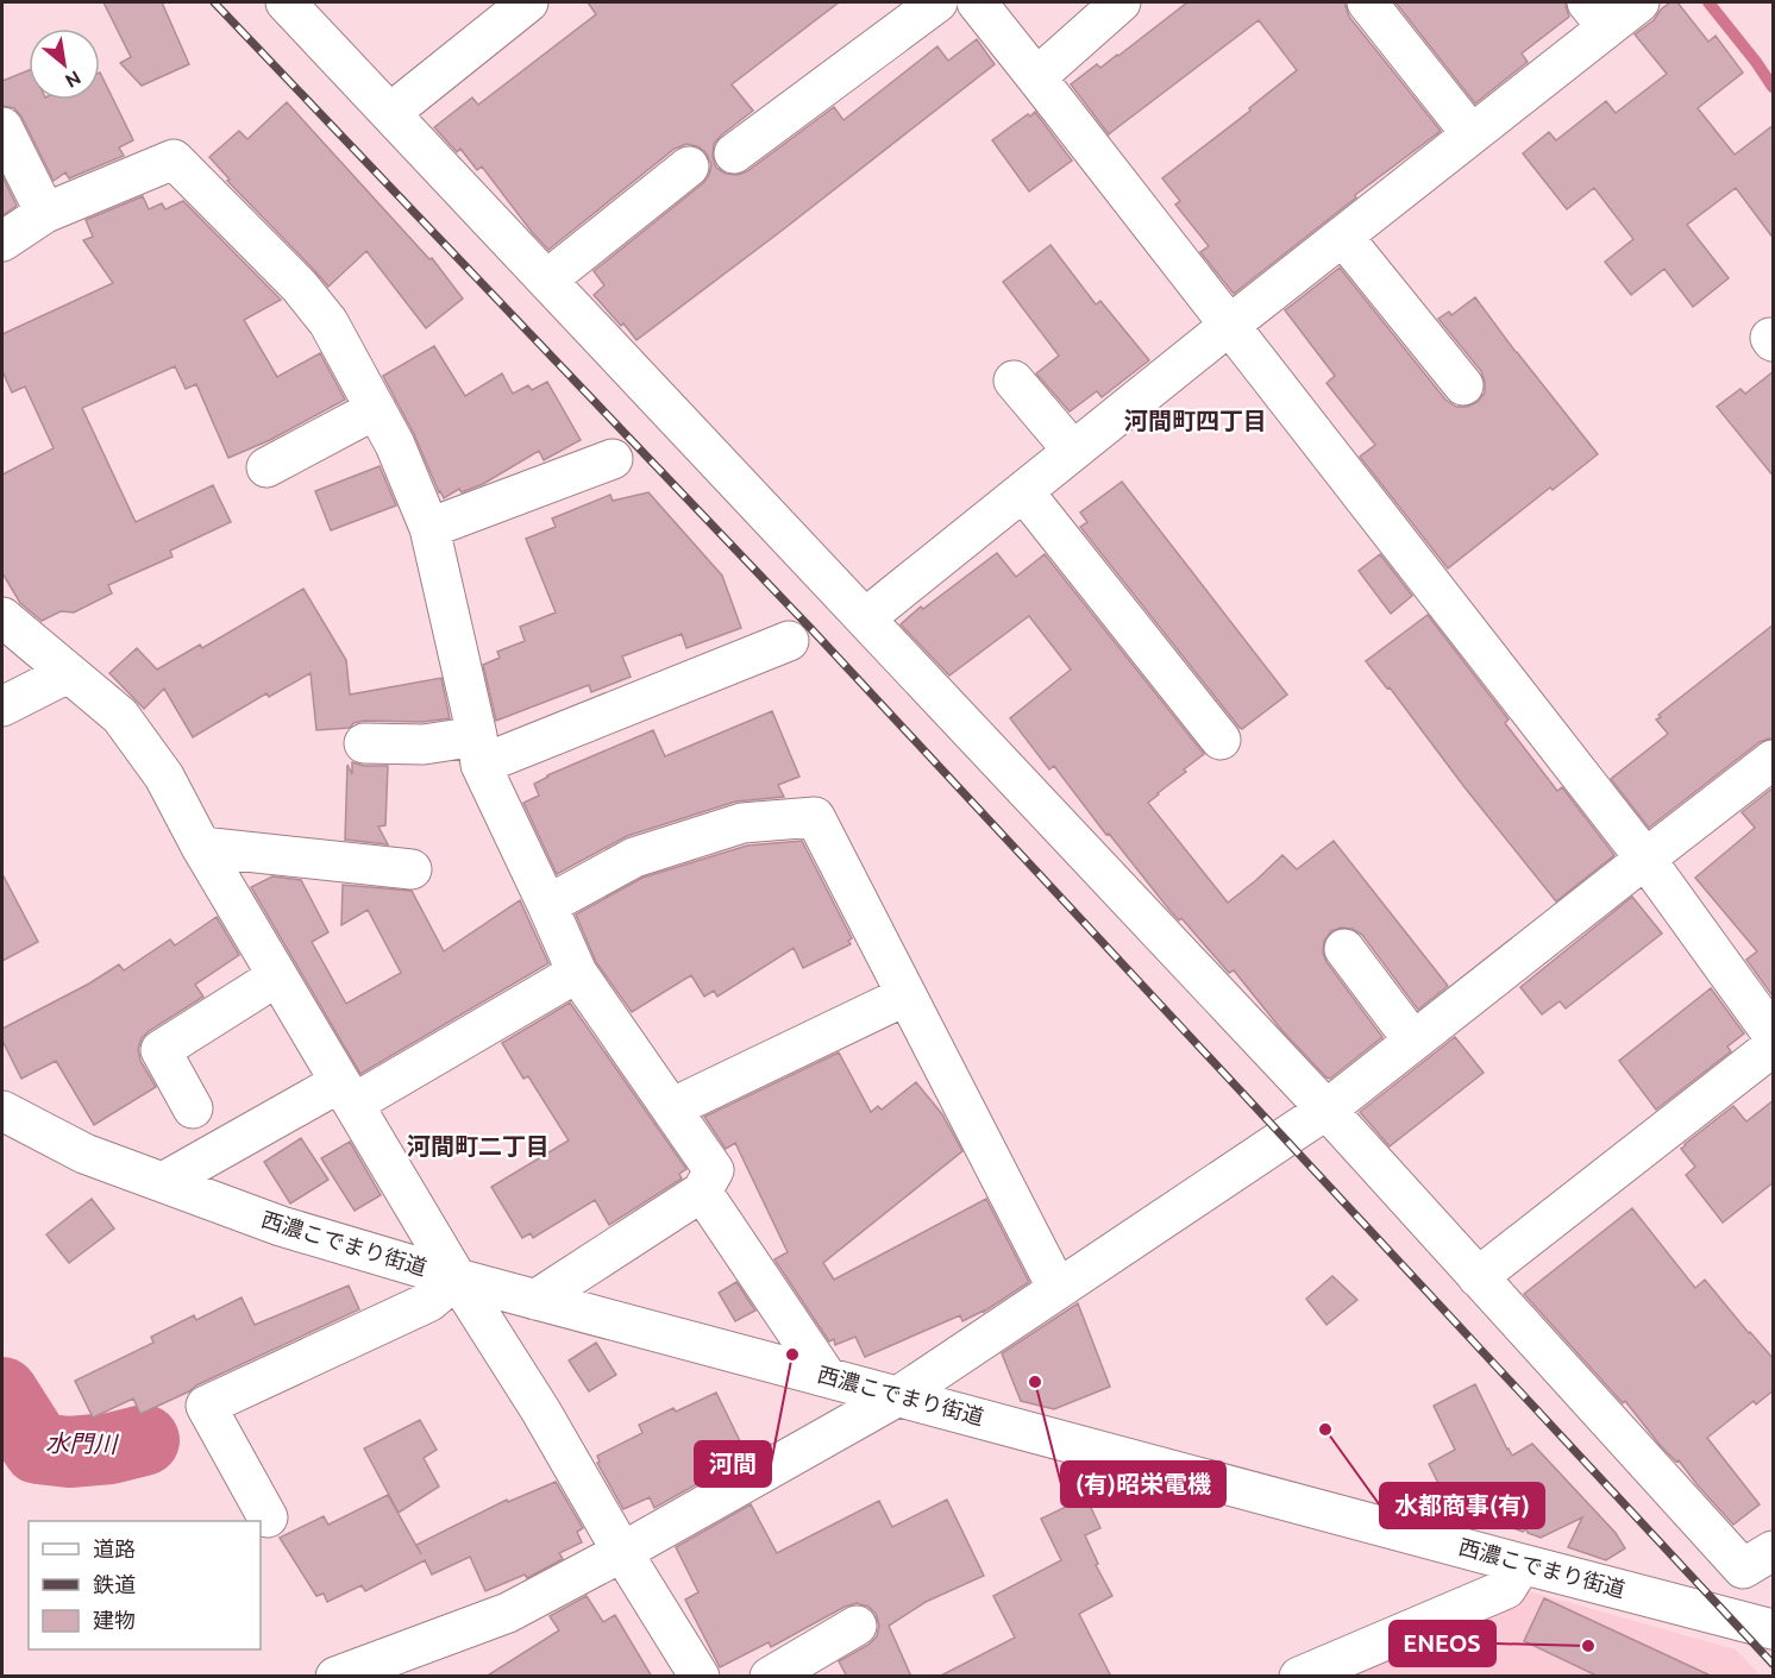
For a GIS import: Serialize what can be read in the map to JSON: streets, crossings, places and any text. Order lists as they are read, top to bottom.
{
  "streets": {
    "street": ["西濃こでまり街道"]
  },
  "districts": ["河間町四丁目", "河間町二丁目"],
  "water": ["水門川"],
  "places": [
    "河間",
    "(有)昭栄電機",
    "水都商事(有)",
    "ENEOS"
  ],
  "legend": ["道路", "鉄道", "建物"],
  "north": "bottom right"
}
